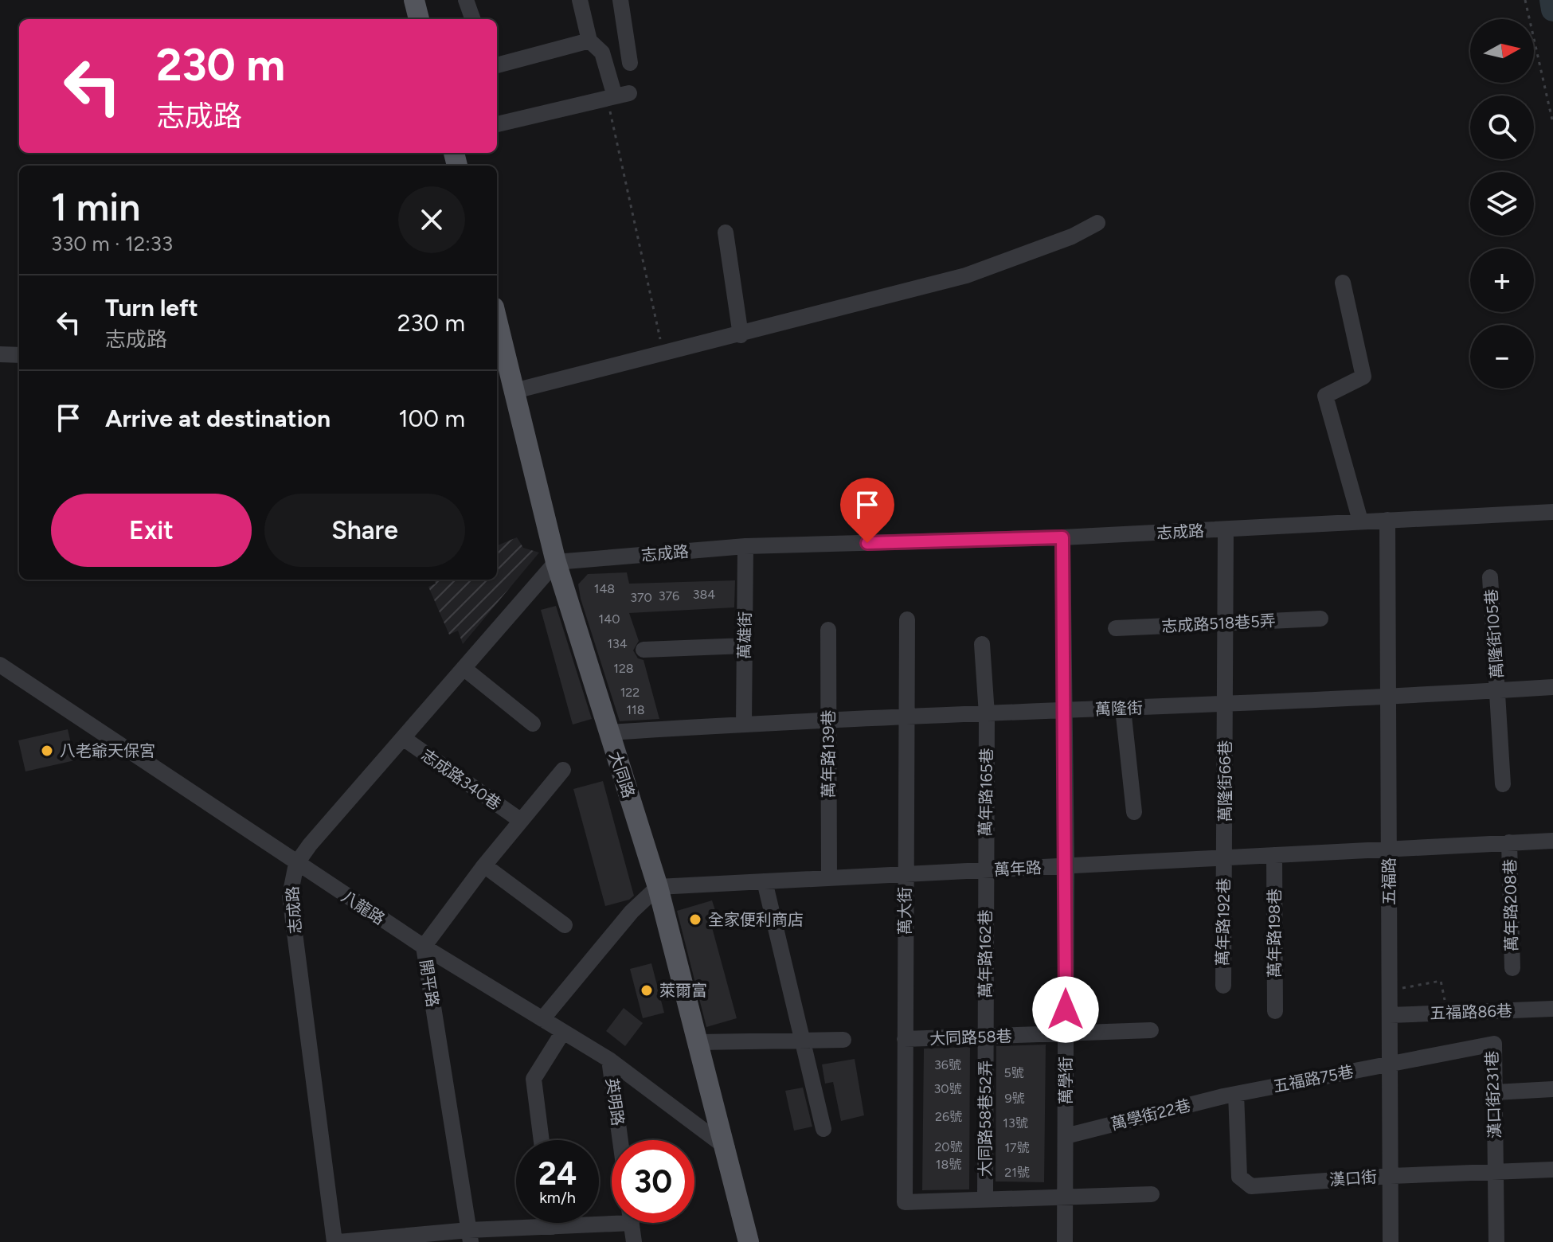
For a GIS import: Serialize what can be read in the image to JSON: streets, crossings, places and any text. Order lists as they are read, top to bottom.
{
  "streets": {
    "main road": ["大同路"],
    "street": [
      "志成路",
      "志成路518巷5弄",
      "萬隆街105巷",
      "萬雄街",
      "萬隆街",
      "萬年路139巷",
      "志成路340巷",
      "萬隆街66巷",
      "萬年路165巷",
      "萬年路",
      "五福路",
      "萬年路208巷",
      "八龍路",
      "萬大街",
      "萬年路192巷",
      "萬年路198巷",
      "萬年路162巷",
      "開平路",
      "五福路86巷",
      "大同路58巷",
      "五福路75巷",
      "萬學街",
      "漢口街231巷",
      "英明路",
      "萬學街22巷",
      "大同路58巷52弄",
      "漢口街"
    ]
  },
  "crossings": [
    ["志成路", "萬雄街"],
    ["志成路", "大同路"],
    ["志成路", "志成路340巷"],
    ["志成路", "萬隆街66巷"],
    ["志成路", "五福路"],
    ["志成路", "八龍路"],
    ["志成路", "萬學街"],
    ["志成路518巷5弄", "萬隆街66巷"],
    ["萬隆街105巷", "萬隆街"],
    ["萬雄街", "萬隆街"],
    ["萬隆街", "萬年路139巷"],
    ["萬隆街", "大同路"],
    ["萬隆街", "萬隆街66巷"],
    ["萬隆街", "萬年路165巷"],
    ["萬隆街", "五福路"],
    ["萬隆街", "萬大街"],
    ["萬隆街", "萬學街"],
    ["萬年路139巷", "萬年路"],
    ["大同路", "萬年路"],
    ["大同路", "八龍路"],
    ["志成路340巷", "開平路"],
    ["萬隆街66巷", "萬年路"],
    ["萬隆街66巷", "萬年路192巷"],
    ["萬年路165巷", "萬年路"],
    ["萬年路165巷", "萬年路162巷"],
    ["萬年路", "五福路"],
    ["萬年路", "萬年路208巷"],
    ["萬年路", "萬大街"],
    ["萬年路", "萬年路192巷"],
    ["萬年路", "萬年路198巷"],
    ["萬年路", "萬年路162巷"],
    ["萬年路", "萬學街"],
    ["五福路", "五福路86巷"],
    ["五福路", "五福路75巷"],
    ["五福路", "漢口街231巷"],
    ["五福路", "漢口街"],
    ["八龍路", "開平路"],
    ["八龍路", "英明路"],
    ["萬大街", "大同路58巷"],
    ["萬大街", "大同路58巷52弄"],
    ["萬年路162巷", "大同路58巷"],
    ["萬年路162巷", "大同路58巷52弄"],
    ["大同路58巷", "萬學街"],
    ["大同路58巷", "大同路58巷52弄"],
    ["五福路75巷", "漢口街231巷"],
    ["五福路75巷", "萬學街22巷"],
    ["五福路75巷", "漢口街"],
    ["萬學街", "萬學街22巷"],
    ["漢口街231巷", "漢口街"],
    ["萬學街22巷", "漢口街"]
  ],
  "places": ["八老爺天保宮", "全家便利商店", "萊爾富"],
  "house_numbers": [
    "148",
    "384",
    "376",
    "370",
    "140",
    "134",
    "128",
    "122",
    "118",
    "36號",
    "5號",
    "30號",
    "9號",
    "26號",
    "13號",
    "20號",
    "17號",
    "18號",
    "21號"
  ],
  "north": "right",
  "page": {
    "map_buttons": ["+", "−"],
    "turn": ["230 m", "志成路"],
    "heading": ["1 min", "330 m · 12:33"],
    "list": [
      {
        "name": "Turn left",
        "note": "志成路",
        "value": "230 m"
      },
      {
        "name": "Arrive at destination",
        "value": "100 m"
      }
    ],
    "buttons": ["Exit", "Share"],
    "speed": "24 km/h",
    "limit": "30"
  }
}
